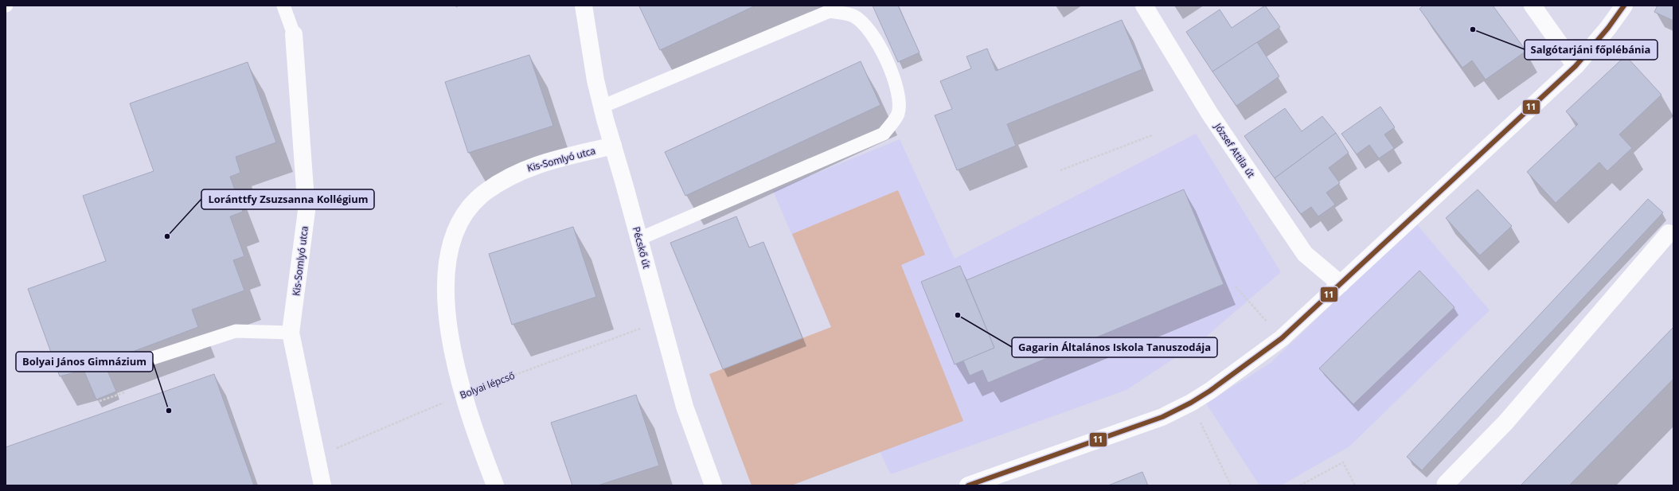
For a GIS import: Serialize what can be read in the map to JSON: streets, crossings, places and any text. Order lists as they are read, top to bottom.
{
  "streets": {
    "street": ["József Attila út", "Kis-Somlyó utca", "Pécskő út"],
    "path": ["Bolyai lépcső"]
  },
  "crossings": [
    ["Kis-Somlyó utca", "Pécskő út"],
    ["Kis-Somlyó utca", "Bolyai lépcső"],
    ["Pécskő út", "Bolyai lépcső"]
  ],
  "places": [
    "Salgótarjáni főplébánia",
    "Loránttfy Zsuzsanna Kollégium",
    "Gagarin Általános Iskola Tanuszodája",
    "Bolyai János Gimnázium"
  ],
  "lines": ["transit line 11"]
}
